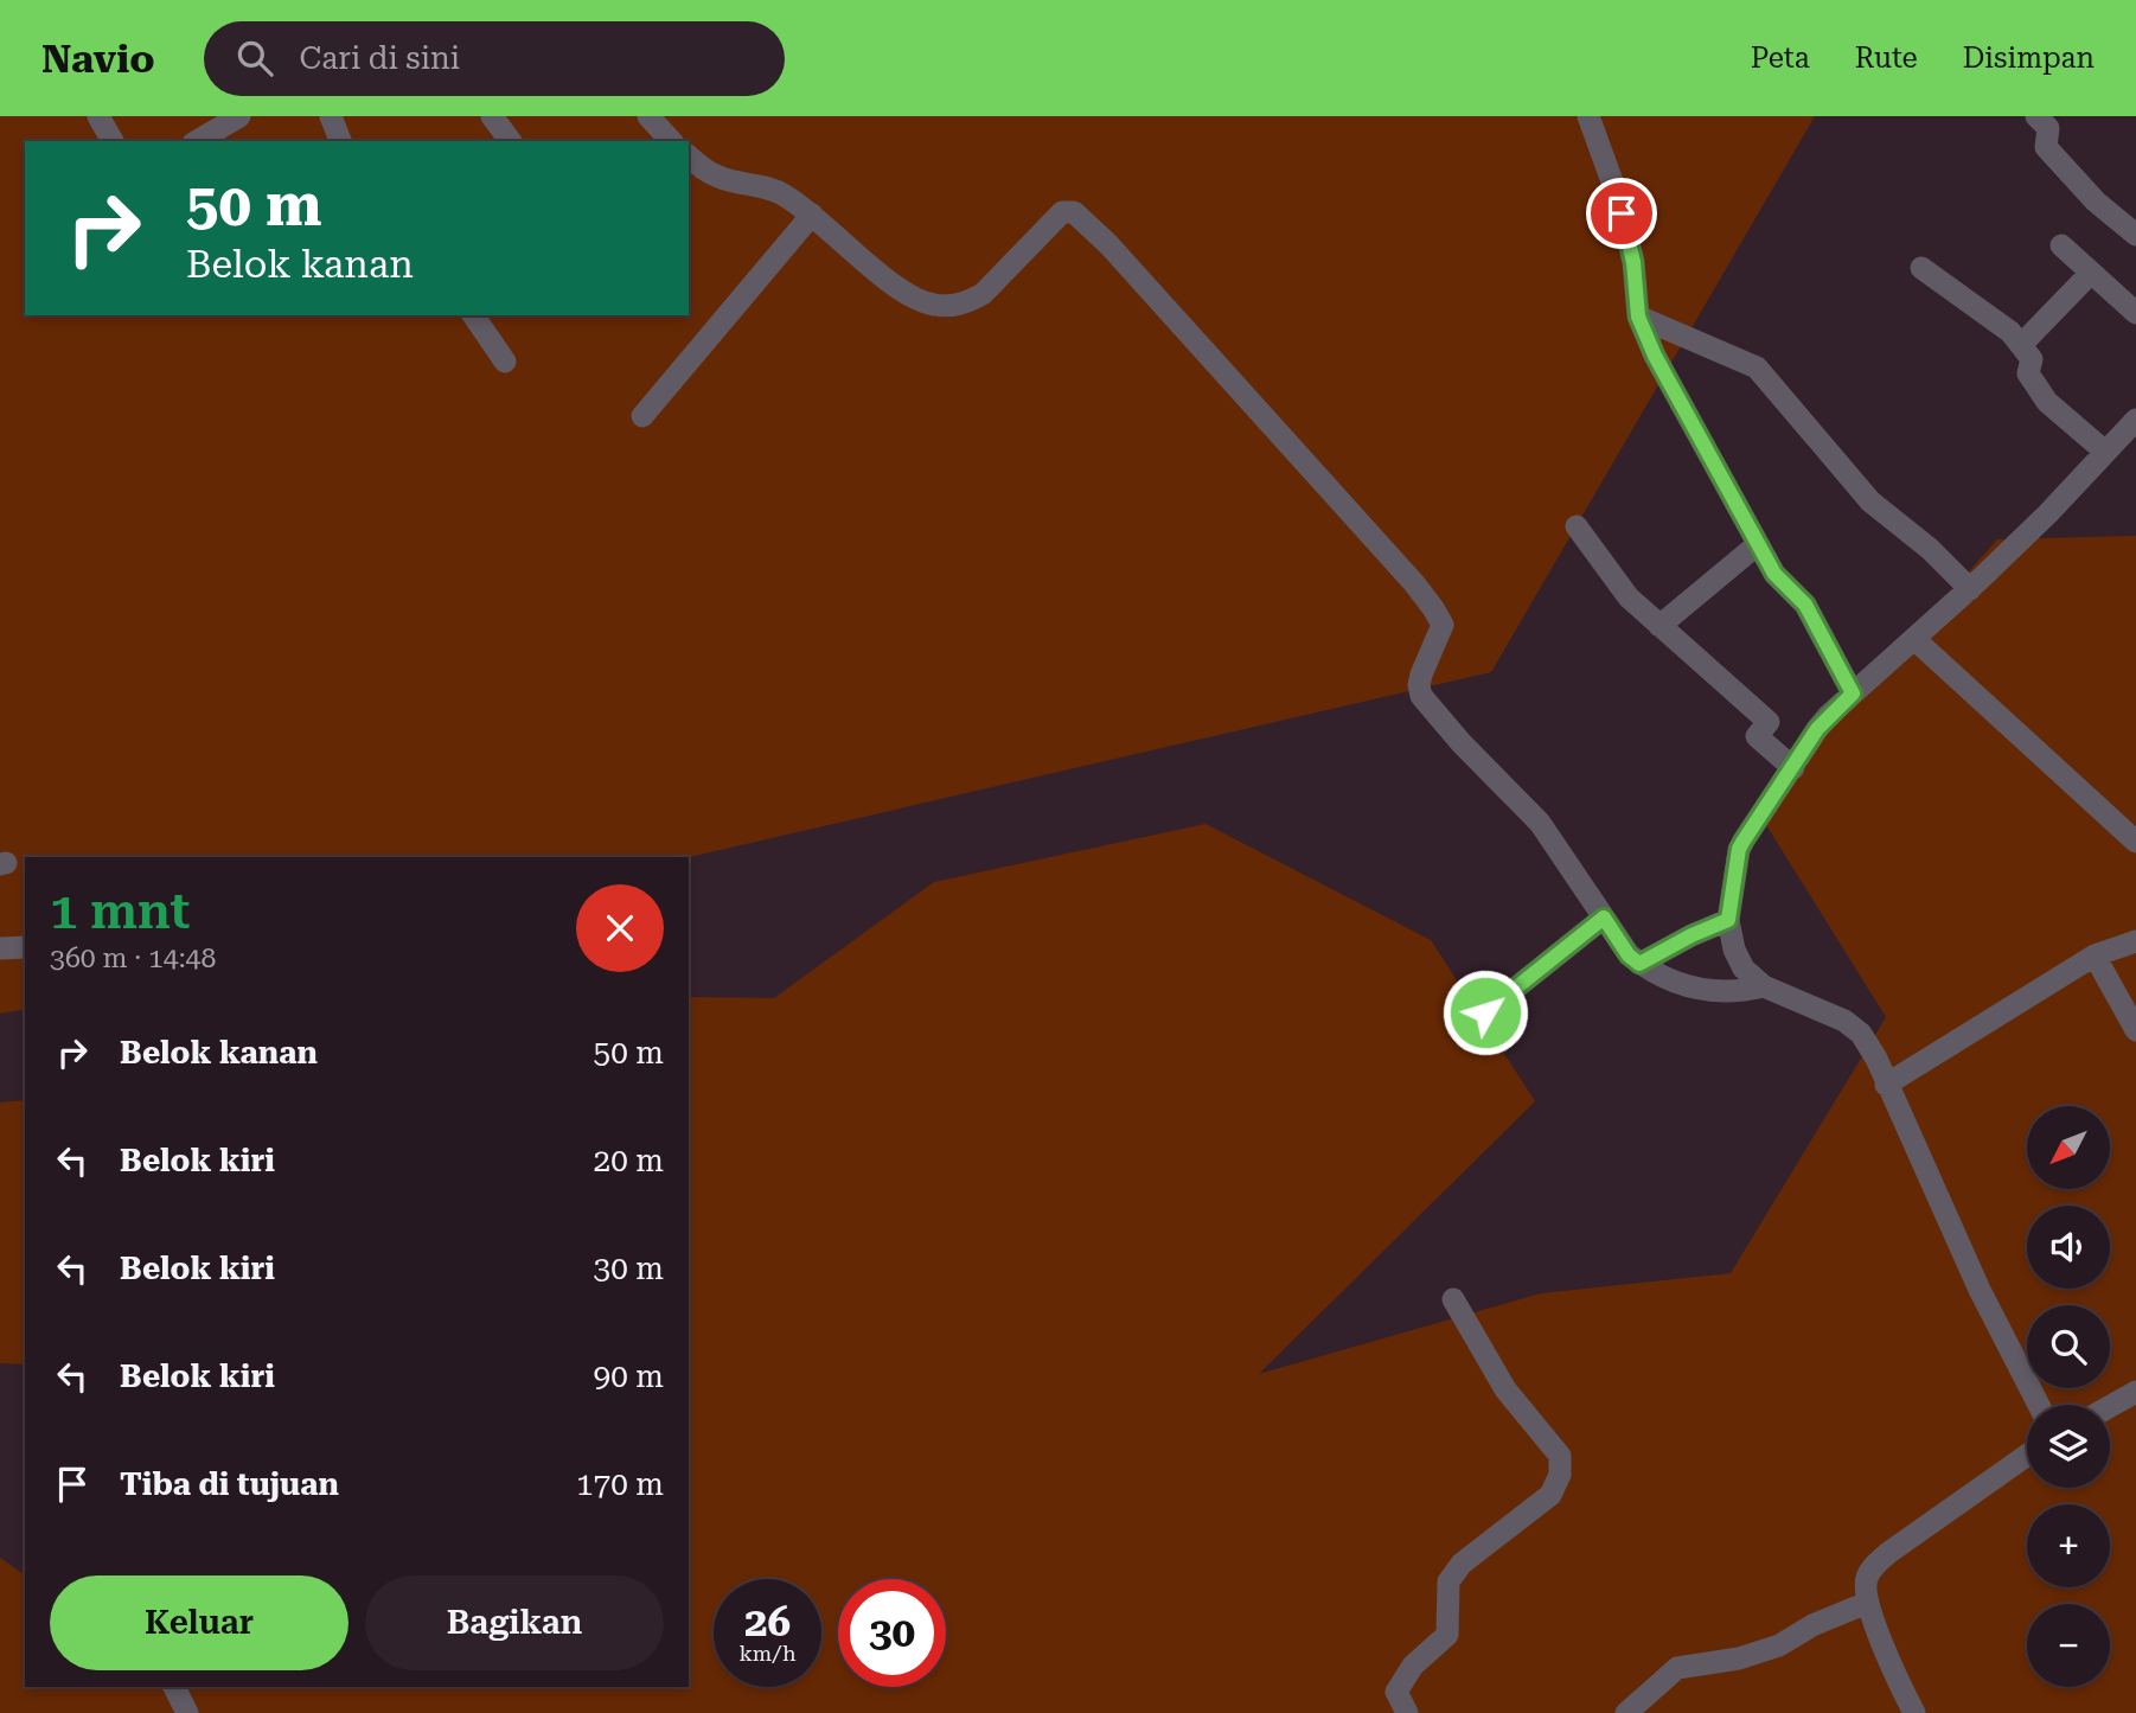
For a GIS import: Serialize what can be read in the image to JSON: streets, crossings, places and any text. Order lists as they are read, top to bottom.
{
  "north": "bottom left",
  "page": {
    "header": "Navio",
    "search": "Cari di sini",
    "nav": ["Peta", "Rute", "Disimpan"],
    "turn": ["50 m", "Belok kanan"],
    "heading": ["1 mnt", "360 m · 14:48"],
    "list": [
      {
        "name": "Belok kanan",
        "value": "50 m"
      },
      {
        "name": "Belok kiri",
        "value": "20 m"
      },
      {
        "name": "Belok kiri",
        "value": "30 m"
      },
      {
        "name": "Belok kiri",
        "value": "90 m"
      },
      {
        "name": "Tiba di tujuan",
        "value": "170 m"
      }
    ],
    "map_buttons": ["+", "−"],
    "buttons": ["Keluar", "Bagikan"],
    "speed": "26 km/h",
    "limit": "30"
  }
}
